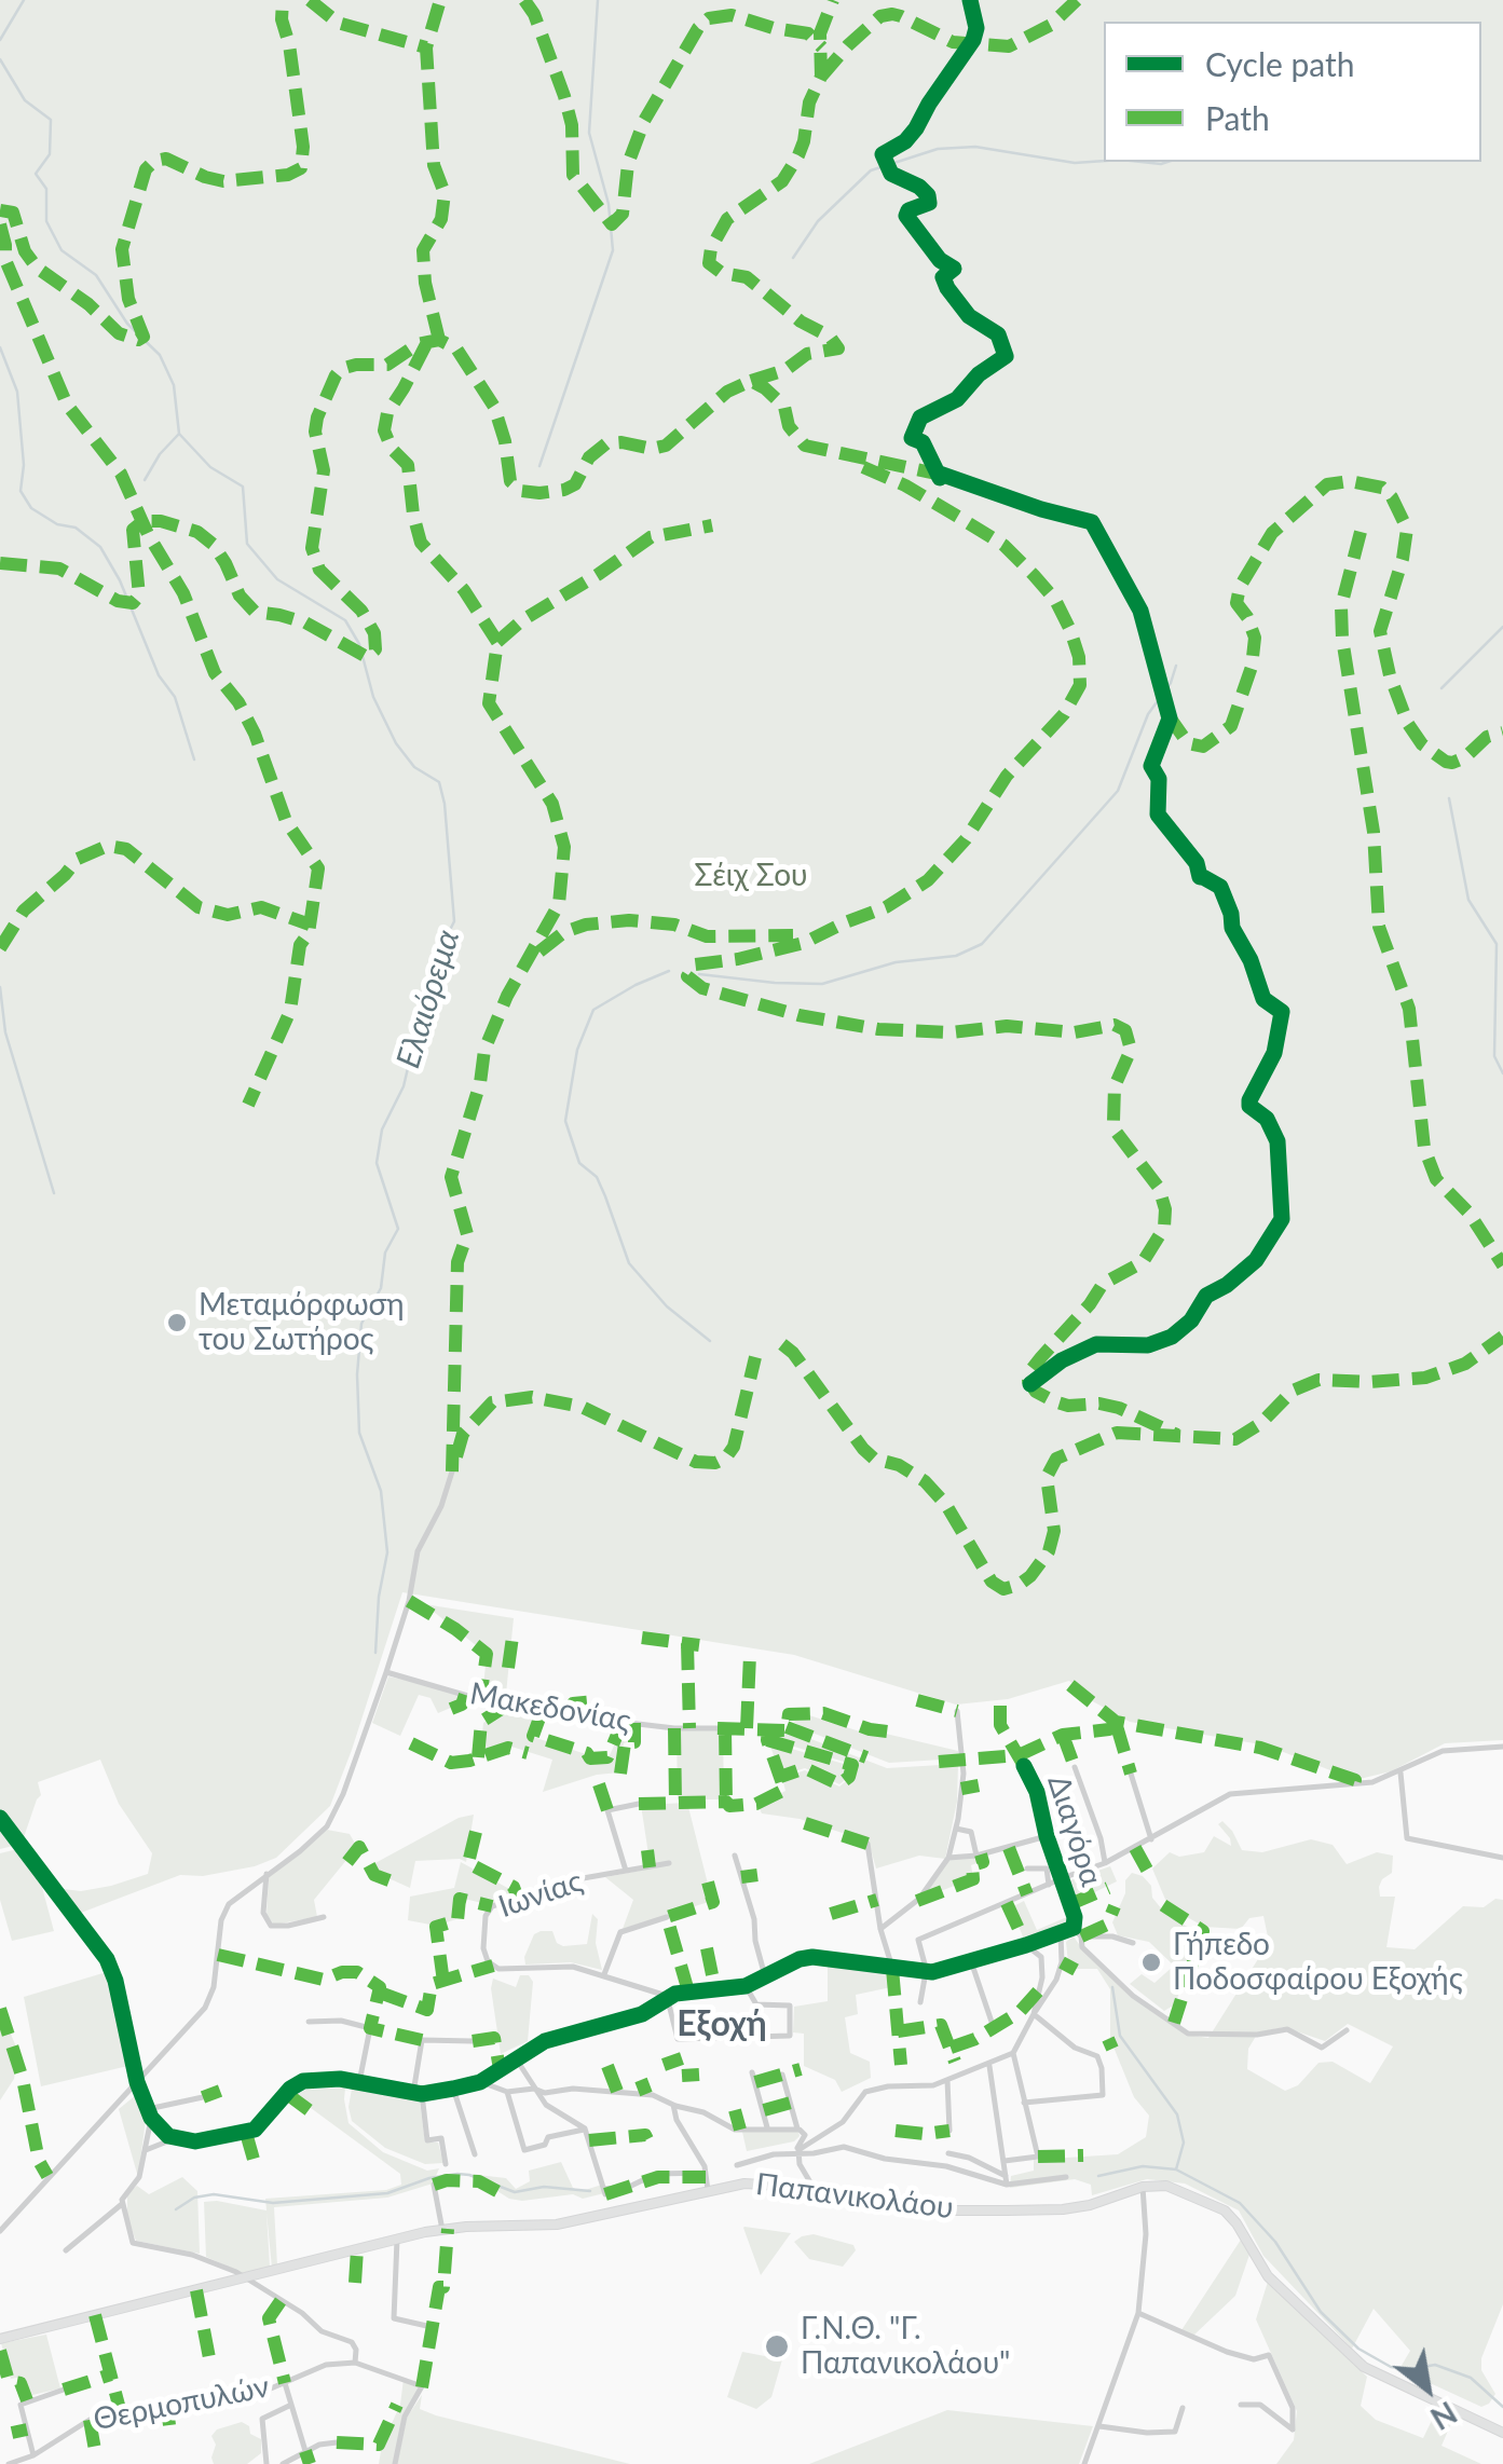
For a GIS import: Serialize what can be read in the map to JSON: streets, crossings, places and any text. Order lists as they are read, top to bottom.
{
  "streets": {
    "main road": ["Παπανικολάου"],
    "street": [
      "Μακεδονίας",
      "Διαγόρα",
      "Ιωνίας",
      "Θερμοπυλών"
    ]
  },
  "districts": ["Εξοχή"],
  "water": ["Ελαιόρεμα"],
  "parks": ["Σέιχ Σου"],
  "places": ["Μεταμόρφωση του Σωτήρος", "Γήπεδο Ποδοσφαίρου Εξοχής", "Γ.Ν.Θ. \"Γ. Παπανικολάου\""],
  "legend": ["Cycle path", "Path"],
  "north": "bottom right"
}
